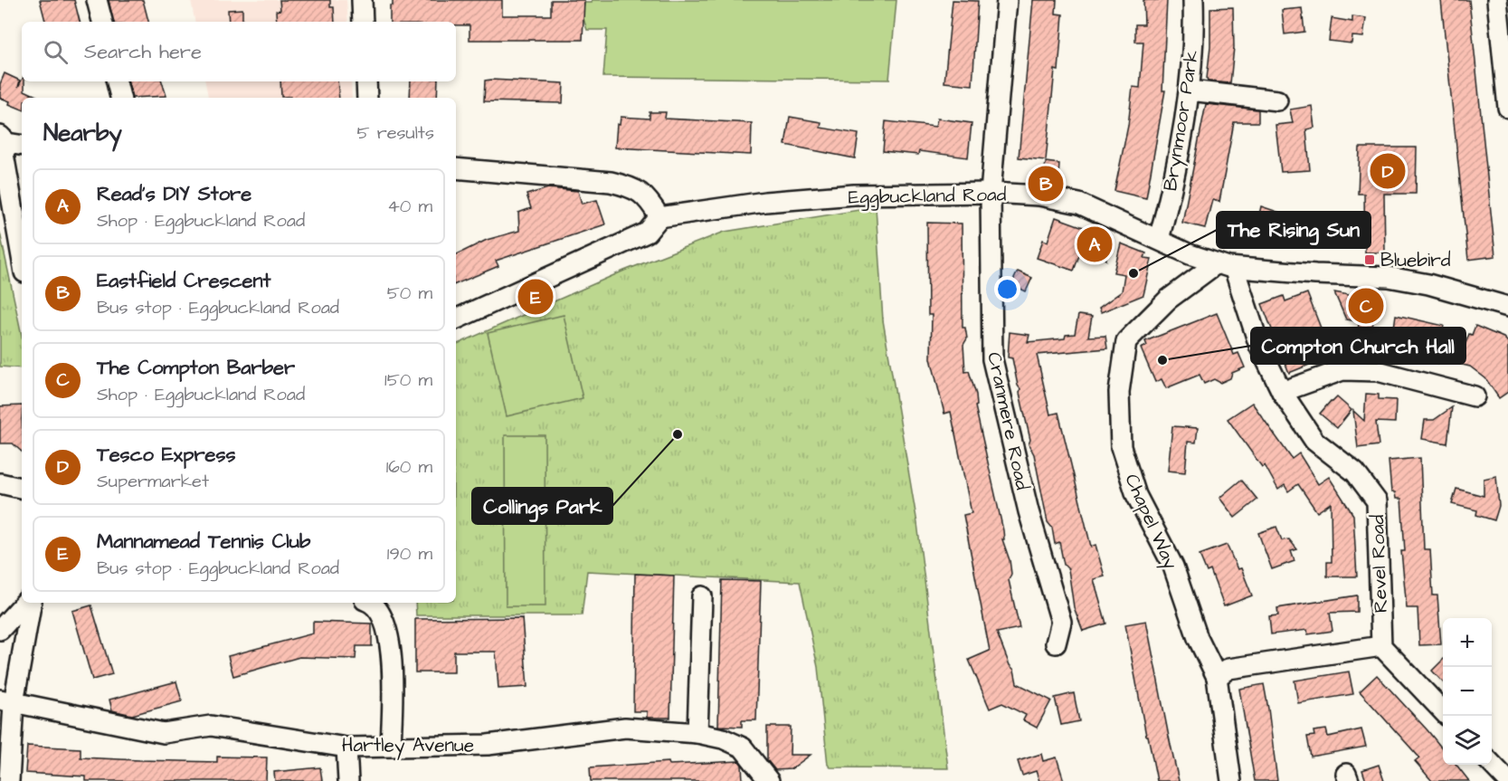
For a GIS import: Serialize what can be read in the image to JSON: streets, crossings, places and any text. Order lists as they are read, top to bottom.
{
  "streets": {
    "street": [
      "Brynmoor Park",
      "Eggbuckland Road",
      "Cranmere Road",
      "Chapel Way",
      "Revel Road",
      "Hartley Avenue"
    ]
  },
  "crossings": [
    ["Brynmoor Park", "Eggbuckland Road"],
    ["Eggbuckland Road", "Cranmere Road"],
    ["Eggbuckland Road", "Chapel Way"],
    ["Eggbuckland Road", "Revel Road"],
    ["Chapel Way", "Revel Road"]
  ],
  "places": {
    "transit": ["Bluebird"],
    "other": ["The Rising Sun", "Compton Church Hall", "Collings Park"]
  },
  "page": {
    "search": "Search here",
    "heading": ["Nearby", "5 results"],
    "pins": [
      "D",
      "B",
      "A",
      "E",
      "C"
    ],
    "list": [
      {
        "mark": "A",
        "name": "Read's DIY Store",
        "note": "Shop · Eggbuckland Road",
        "value": "40 m"
      },
      {
        "mark": "B",
        "name": "Eastfield Crescent",
        "note": "Bus stop · Eggbuckland Road",
        "value": "50 m"
      },
      {
        "mark": "C",
        "name": "The Compton Barber",
        "note": "Shop · Eggbuckland Road",
        "value": "150 m"
      },
      {
        "mark": "D",
        "name": "Tesco Express",
        "note": "Supermarket",
        "value": "160 m"
      },
      {
        "mark": "E",
        "name": "Mannamead Tennis Club",
        "note": "Bus stop · Eggbuckland Road",
        "value": "190 m"
      }
    ],
    "map_buttons": ["+", "−"]
  }
}
